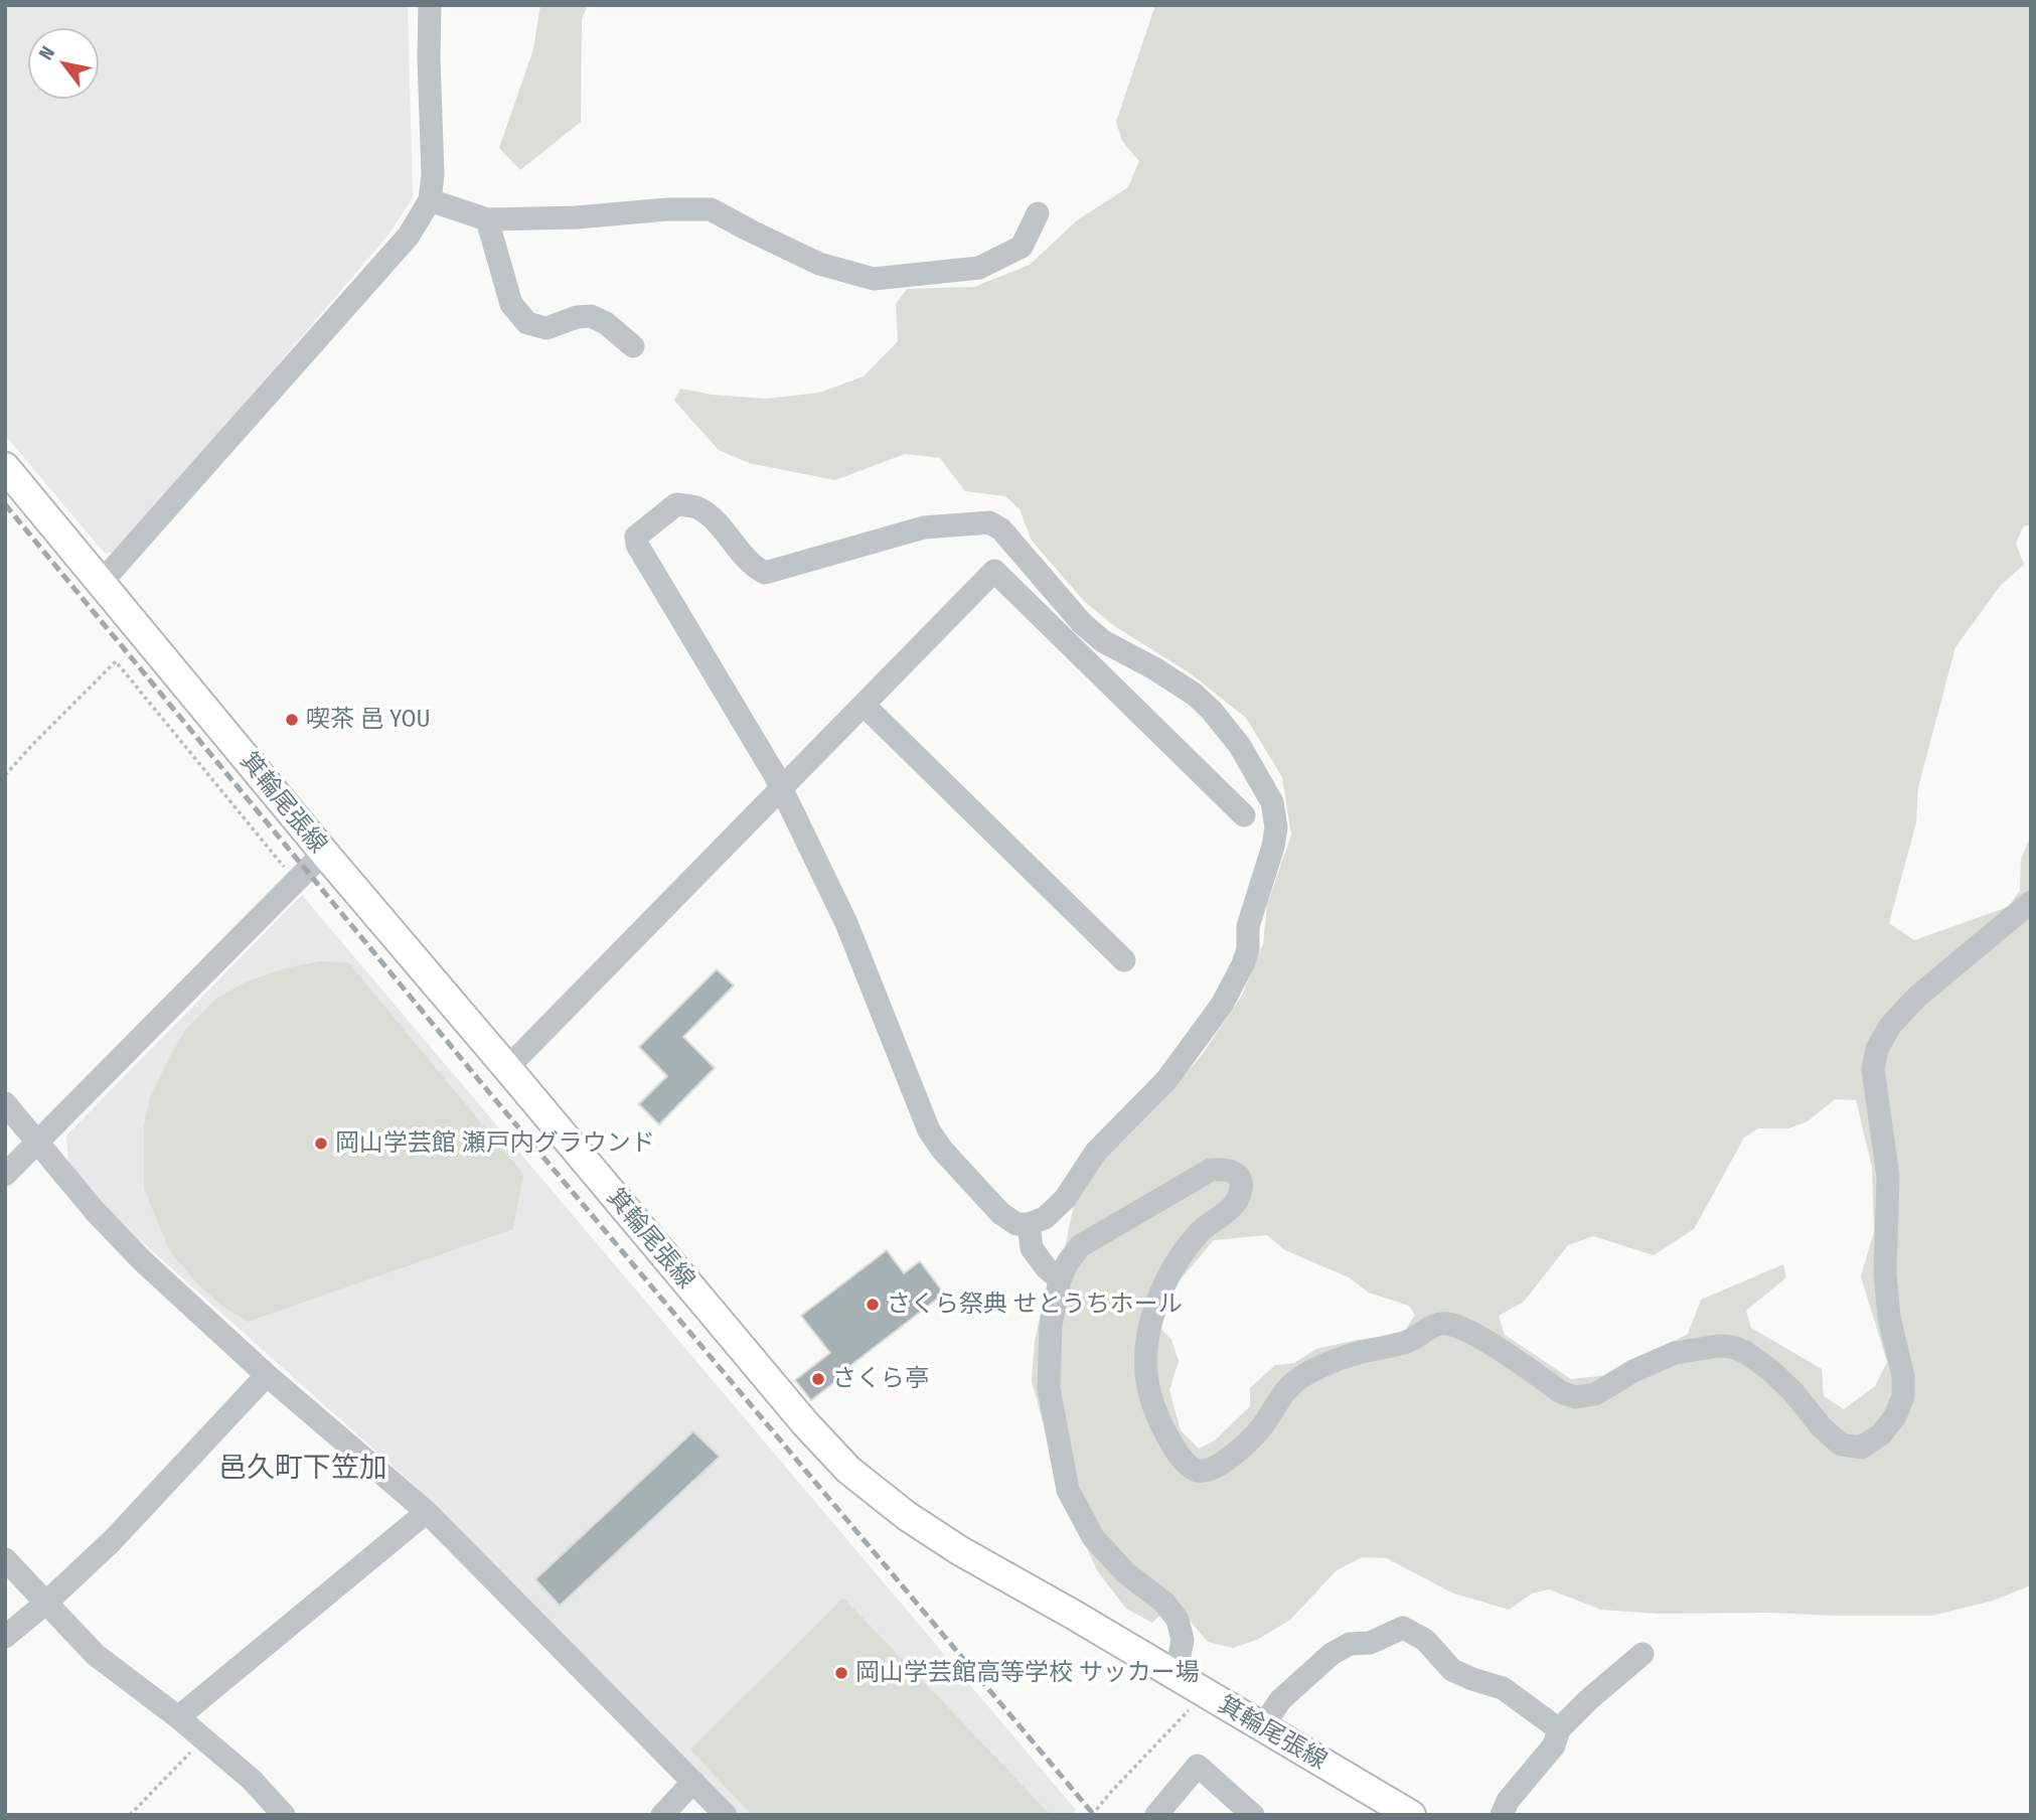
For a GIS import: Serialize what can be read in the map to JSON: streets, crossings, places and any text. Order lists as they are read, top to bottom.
{
  "streets": {
    "main road": ["箕輪尾張線"]
  },
  "districts": ["邑久町下笠加"],
  "places": [
    "喫茶 邑 YOU",
    "岡山学芸館 瀬戸内グラウンド",
    "さくら祭典 せとうちホール",
    "さくら亭",
    "岡山学芸館高等学校 サッカー場"
  ],
  "north": "top left"
}
